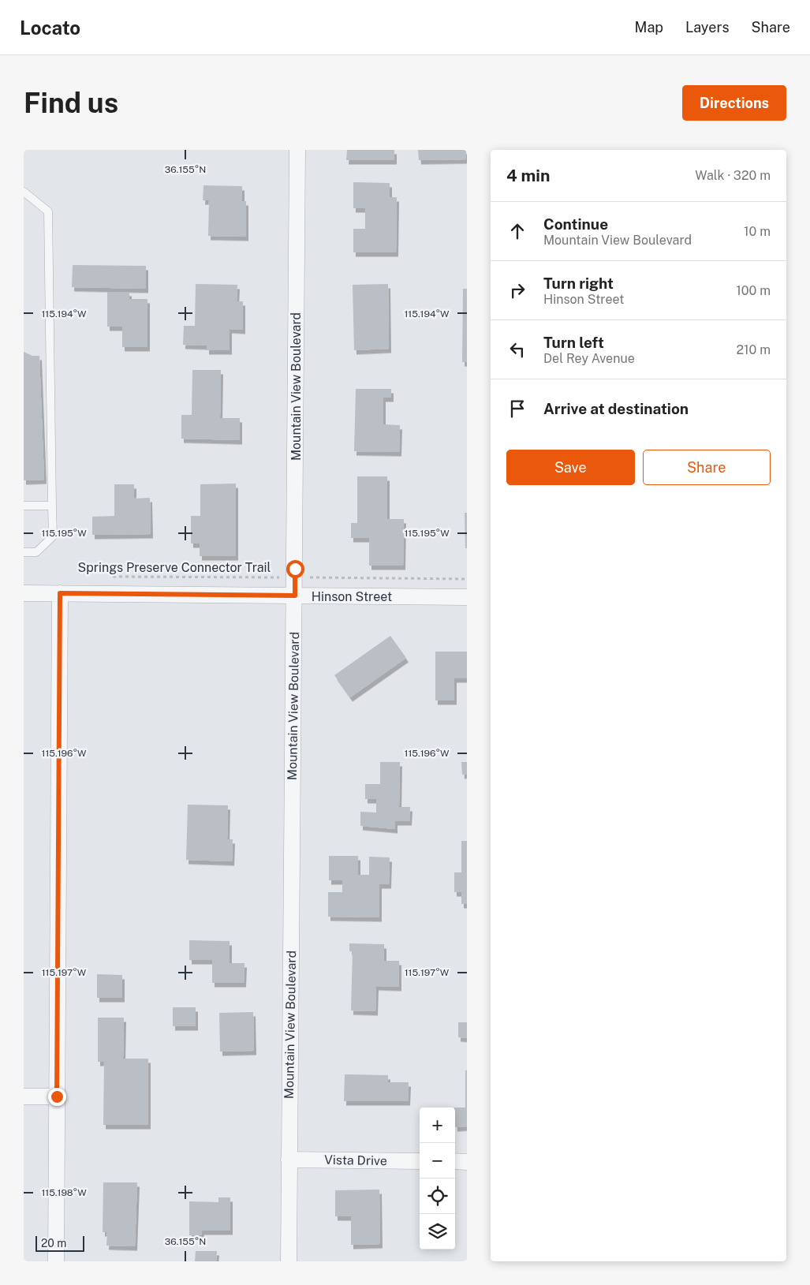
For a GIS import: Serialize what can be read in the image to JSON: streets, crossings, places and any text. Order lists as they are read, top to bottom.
{
  "streets": {
    "street": ["Mountain View Boulevard", "Hinson Street", "Vista Drive"],
    "path": ["Springs Preserve Connector Trail"]
  },
  "crossings": [
    ["Mountain View Boulevard", "Springs Preserve Connector Trail"],
    ["Mountain View Boulevard", "Hinson Street"],
    ["Mountain View Boulevard", "Vista Drive"]
  ],
  "scale_bar": "20 m",
  "page": {
    "header": "Locato",
    "nav": ["Map", "Layers", "Share"],
    "buttons": [
      "Directions",
      ["Save", "Share"]
    ],
    "title": "Find us",
    "heading": ["4 min", "Walk · 320 m"],
    "list": [
      ["Continue", "Mountain View Boulevard", "10 m"],
      ["Turn right", "Hinson Street", "100 m"],
      ["Turn left", "Del Rey Avenue", "210 m"],
      "Arrive at destination"
    ],
    "map_buttons": ["+", "−"],
    "scale": "20 m"
  },
  "coordinates": [
    "36.155°N",
    "115.194°W",
    "115.195°W",
    "115.196°W",
    "115.197°W",
    "115.198°W"
  ]
}
